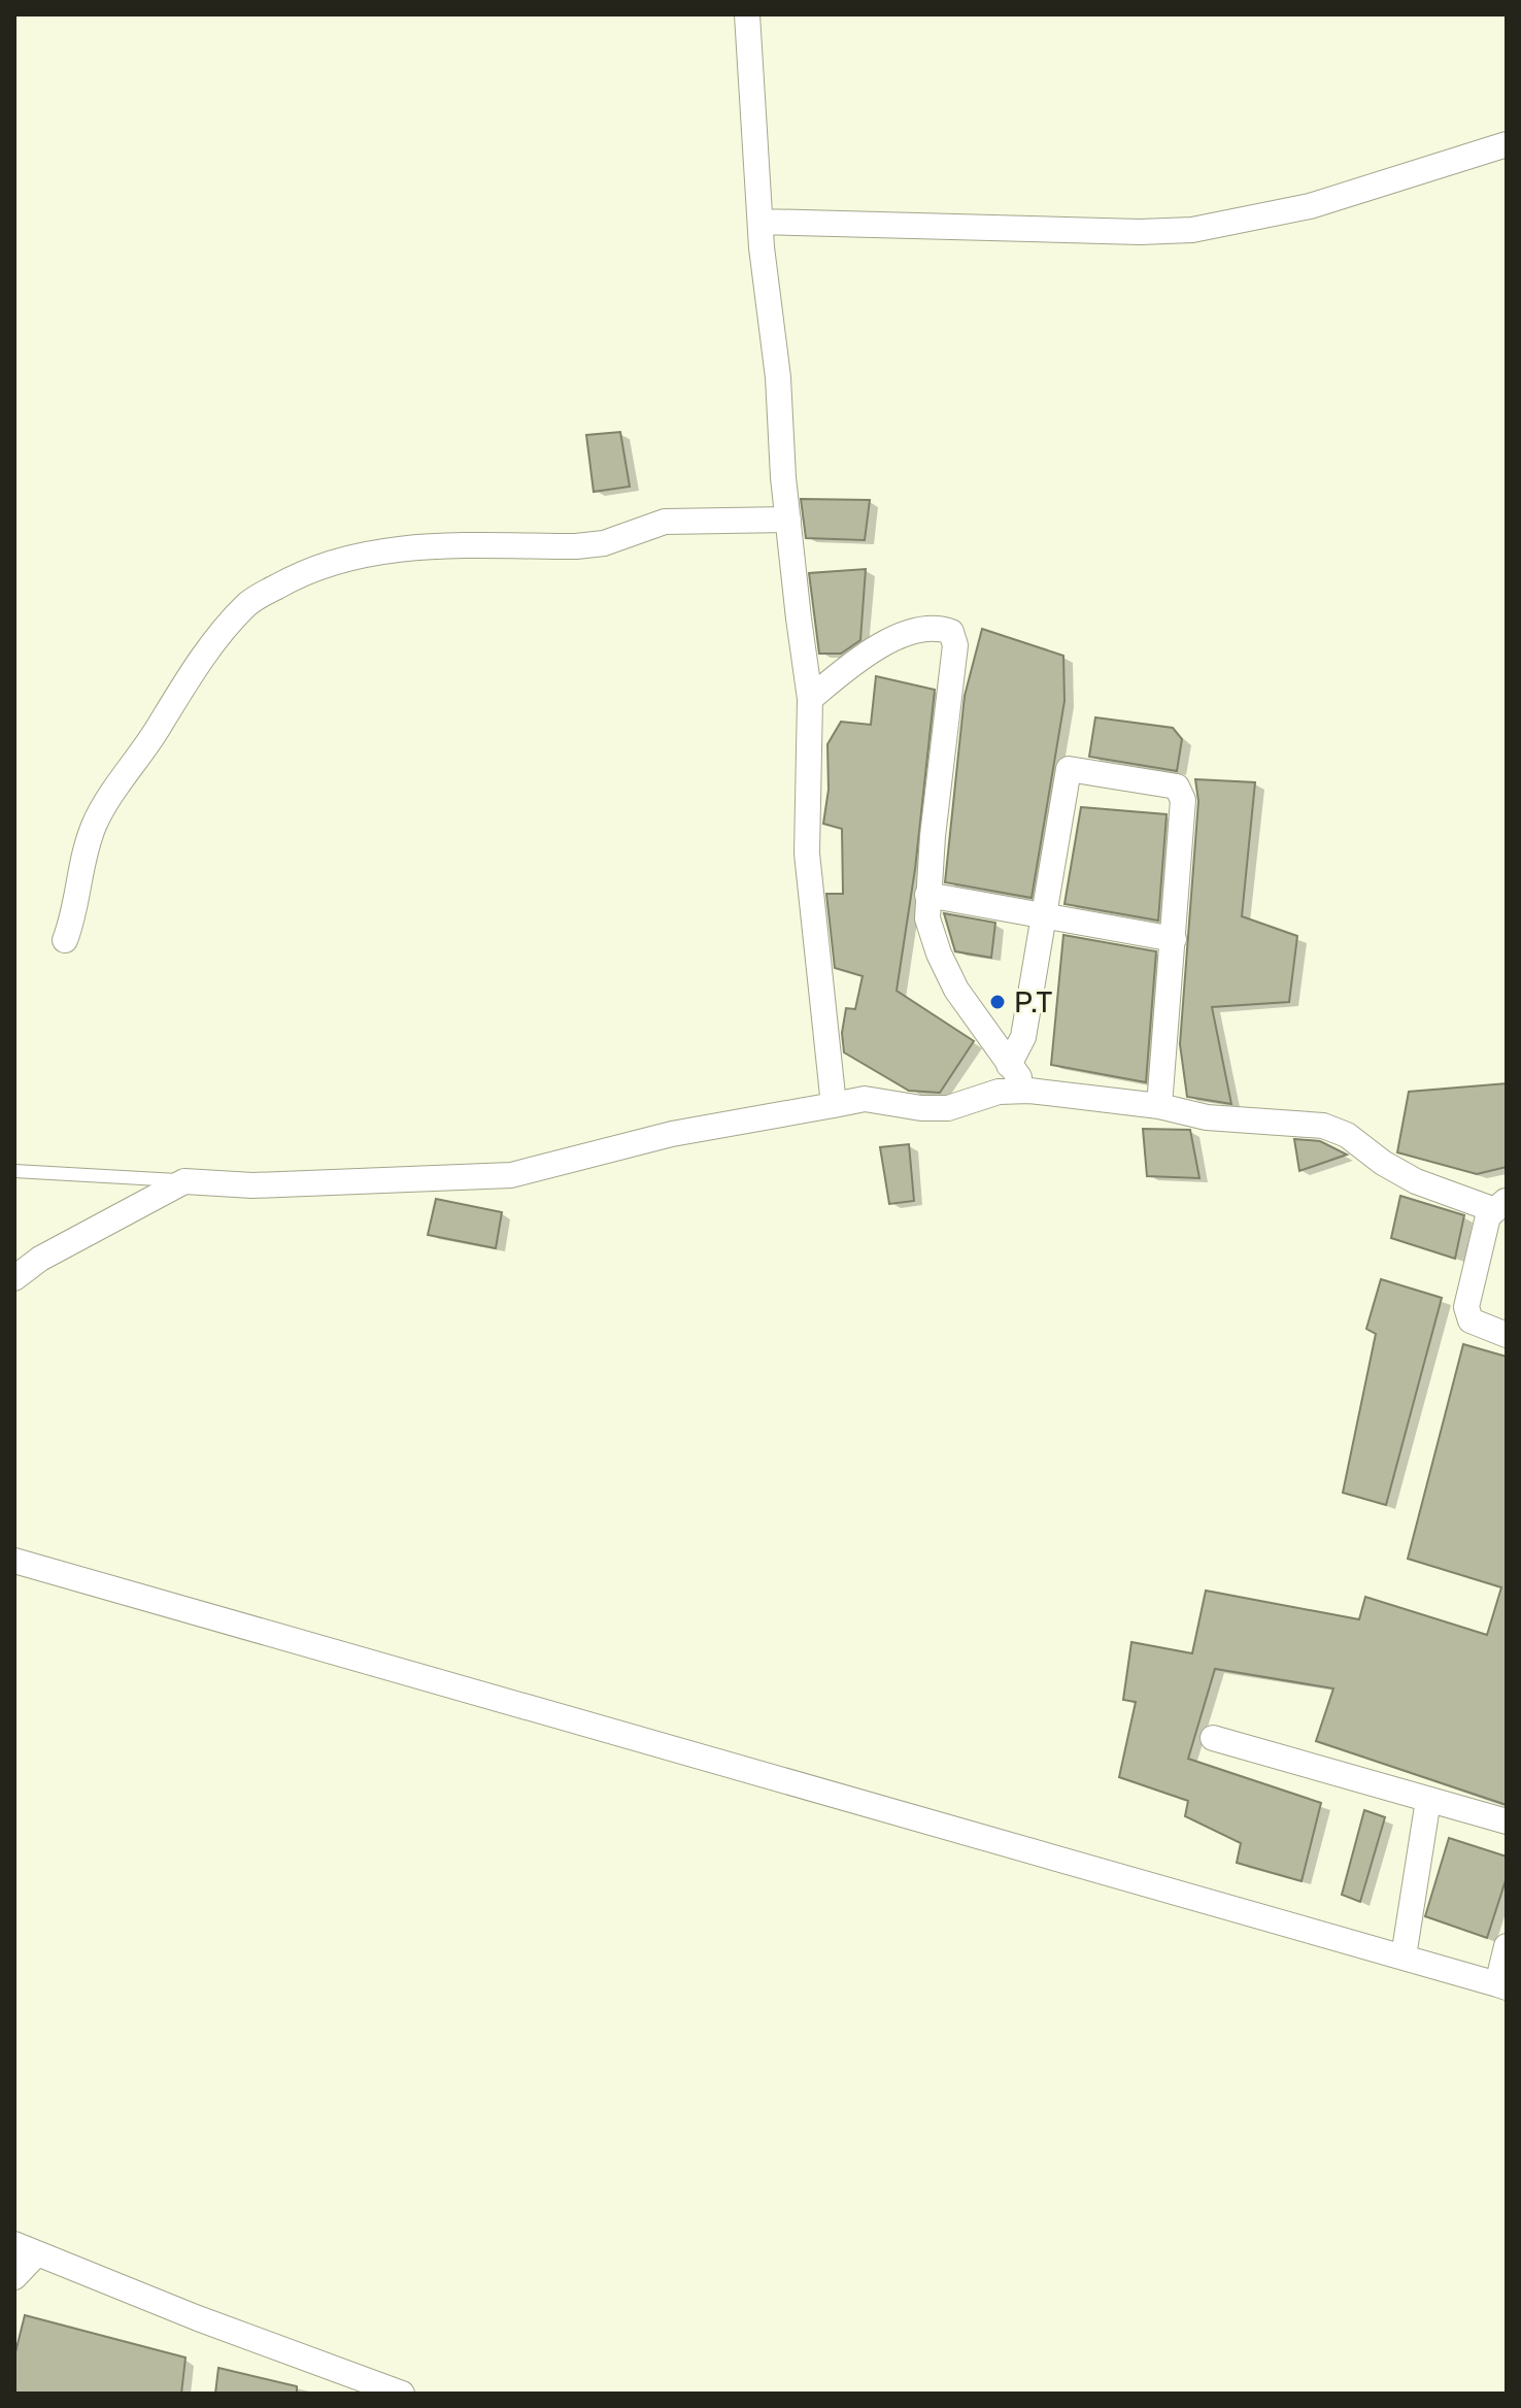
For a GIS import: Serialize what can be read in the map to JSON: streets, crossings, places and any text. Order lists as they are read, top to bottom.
{
  "places": ["P.T"]
}
